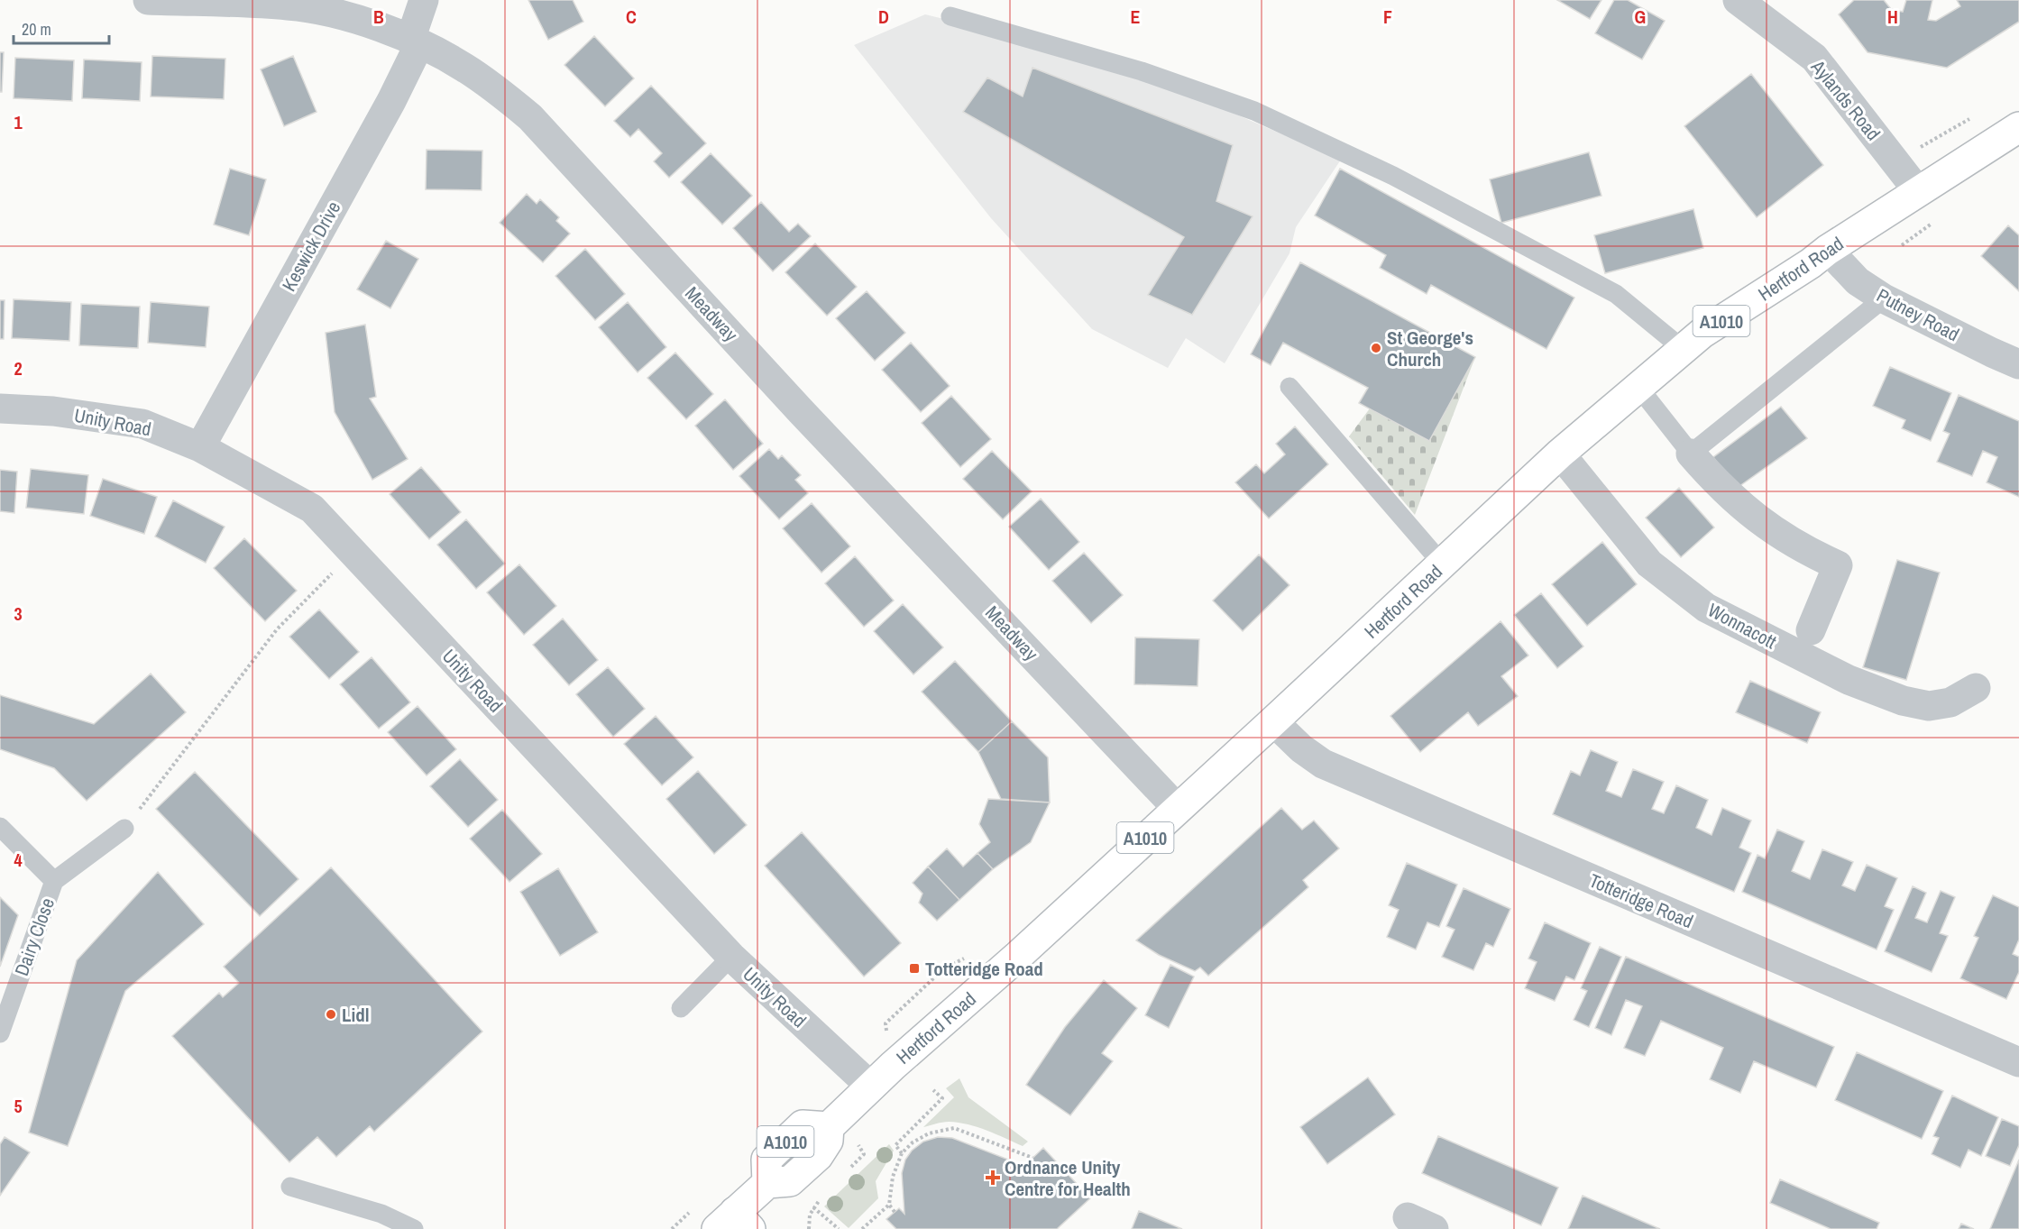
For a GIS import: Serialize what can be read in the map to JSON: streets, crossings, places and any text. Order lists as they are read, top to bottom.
{
  "streets": {
    "main road": ["Hertford Road", "A1010"],
    "street": [
      "Aylands Road",
      "Keswick Drive",
      "Meadway",
      "Putney Road",
      "Unity Road",
      "Wonnacott",
      "Totteridge Road"
    ],
    "lane": ["Dairy Close"]
  },
  "crossings": [
    ["Aylands Road", "Hertford Road"],
    ["Keswick Drive", "Meadway"],
    ["Keswick Drive", "Unity Road"],
    ["Hertford Road", "Meadway"],
    ["Hertford Road", "Putney Road"],
    ["Hertford Road", "Unity Road"],
    ["Hertford Road", "Wonnacott"],
    ["Hertford Road", "Totteridge Road"]
  ],
  "places": {
    "other": ["St George's Church", "Lidl"],
    "transit": ["Totteridge Road"],
    "health": ["Ordnance Unity Centre for Health"]
  },
  "scale_bar": "20 m",
  "grid": {
    "columns": [
      "B",
      "C",
      "D",
      "E",
      "F",
      "G",
      "H"
    ],
    "rows": [
      "1",
      "2",
      "3",
      "4",
      "5"
    ]
  }
}
